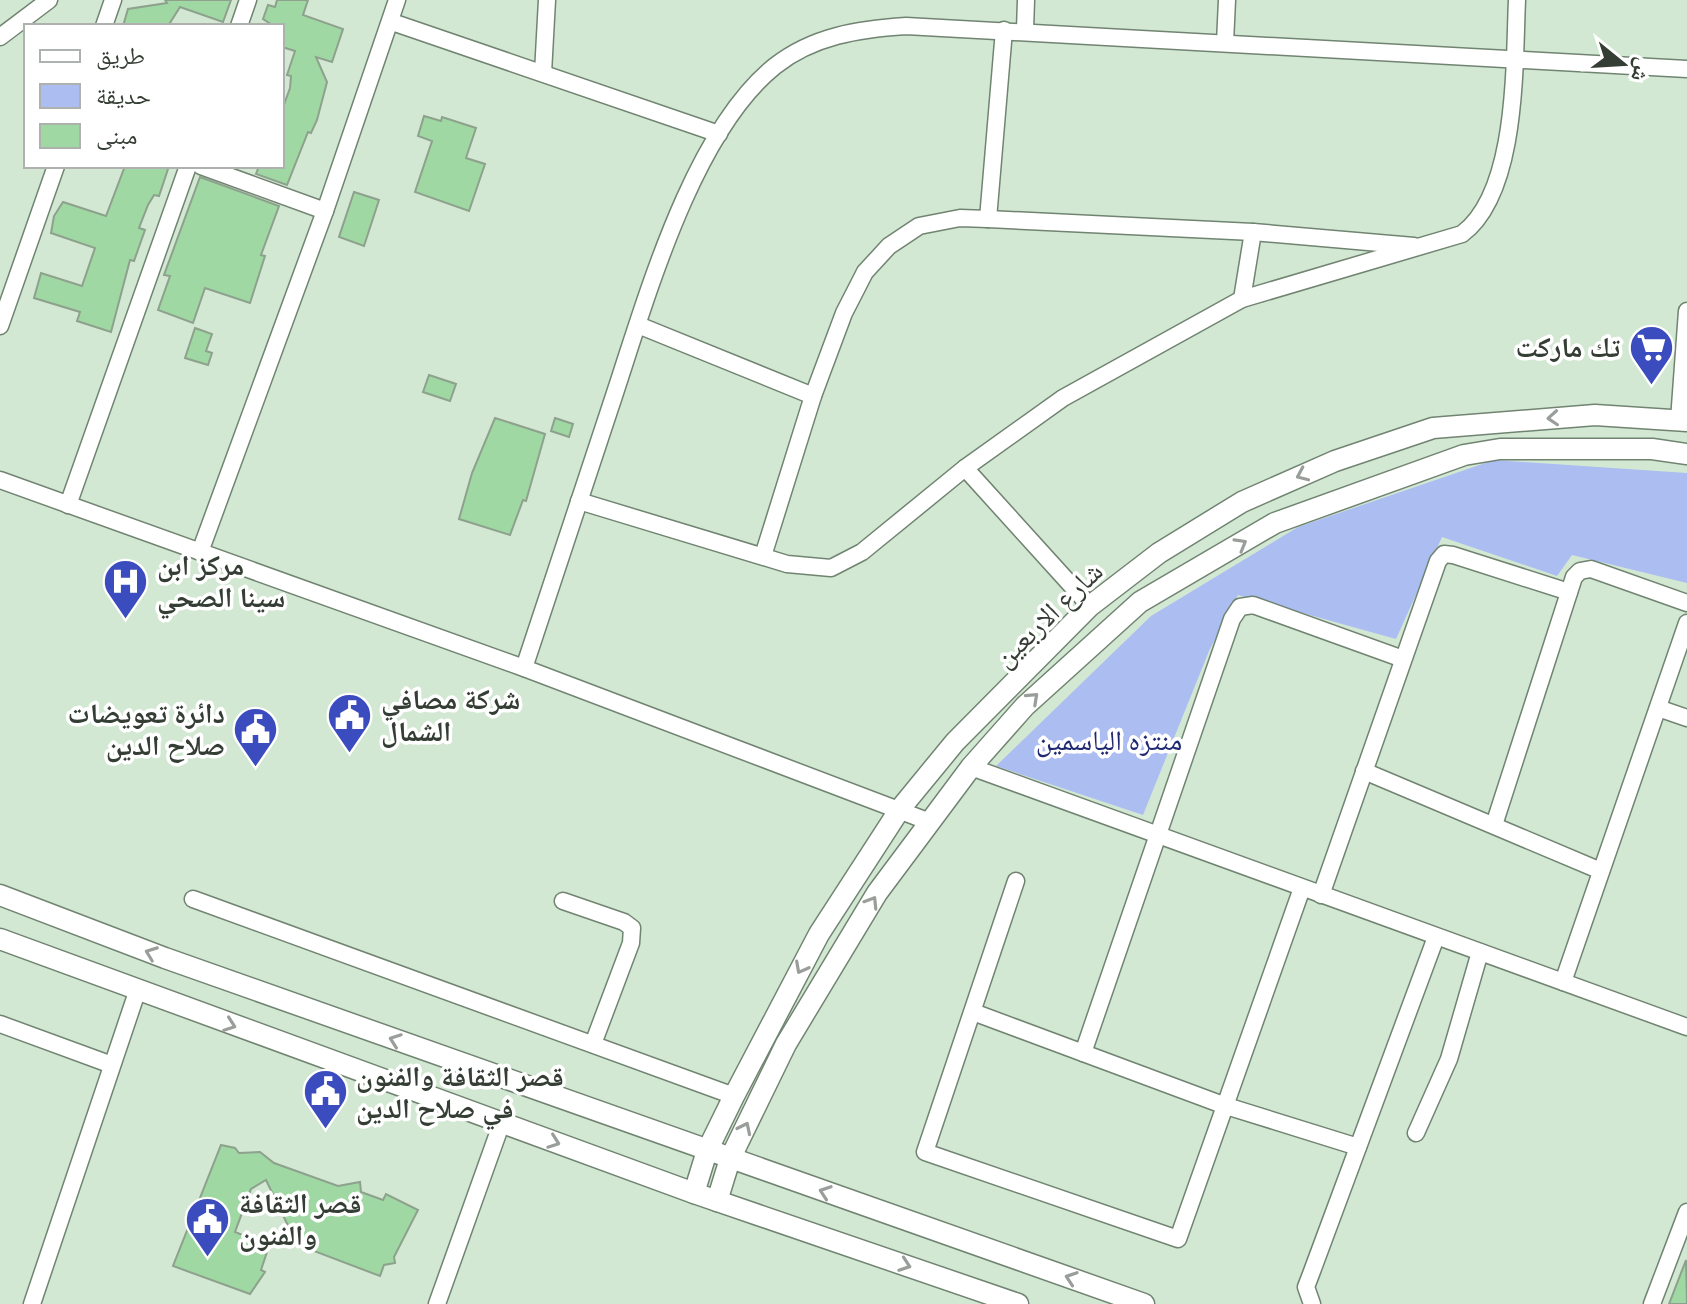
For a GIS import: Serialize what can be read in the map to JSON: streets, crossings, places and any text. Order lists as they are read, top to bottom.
{
  "streets": {
    "main road": ["شارع الاربعين"]
  },
  "parks": ["منتزه الياسمين"],
  "places": {
    "supermarket": ["تك ماركت"],
    "hospital": ["مركز ابن سينا الصحي"],
    "public building": [
      "شركة مصافي الشمال",
      "دائرة تعويضات صلاح الدين",
      "قصر الثقافة والفنون في صلاح الدين",
      "قصر الثقافة والفنون"
    ]
  },
  "legend": ["طريق", "حديقة", "مبنى"],
  "north": "right"
}
